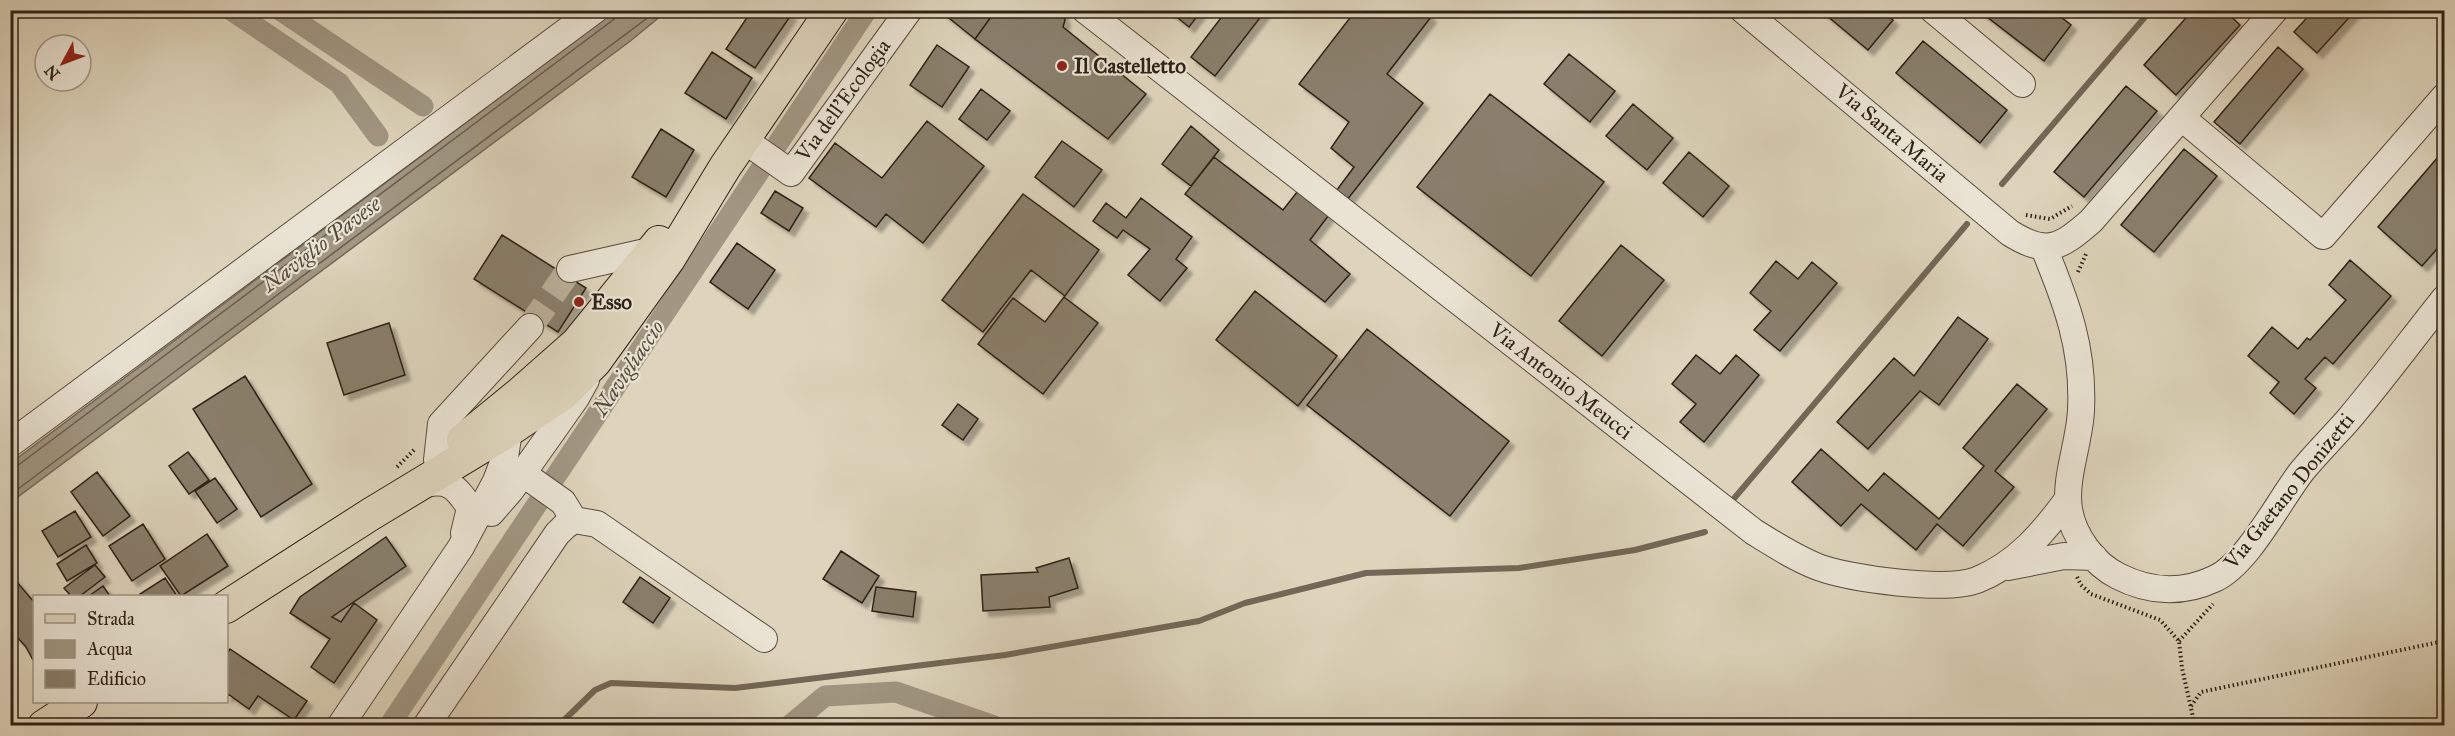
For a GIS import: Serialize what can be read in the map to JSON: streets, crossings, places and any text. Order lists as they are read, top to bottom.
{
  "streets": {
    "street": [
      "Via dell'Ecologia",
      "Via Santa Maria",
      "Via Antonio Meucci",
      "Via Gaetano Donizetti"
    ]
  },
  "crossings": [
    ["Via Santa Maria", "Via Gaetano Donizetti"],
    ["Via Antonio Meucci", "Via Gaetano Donizetti"]
  ],
  "water": ["Naviglio Pavese", "Navigliaccio"],
  "places": ["Il Castelletto", "Esso"],
  "legend": ["Strada", "Acqua", "Edificio"],
  "north": "bottom left"
}
